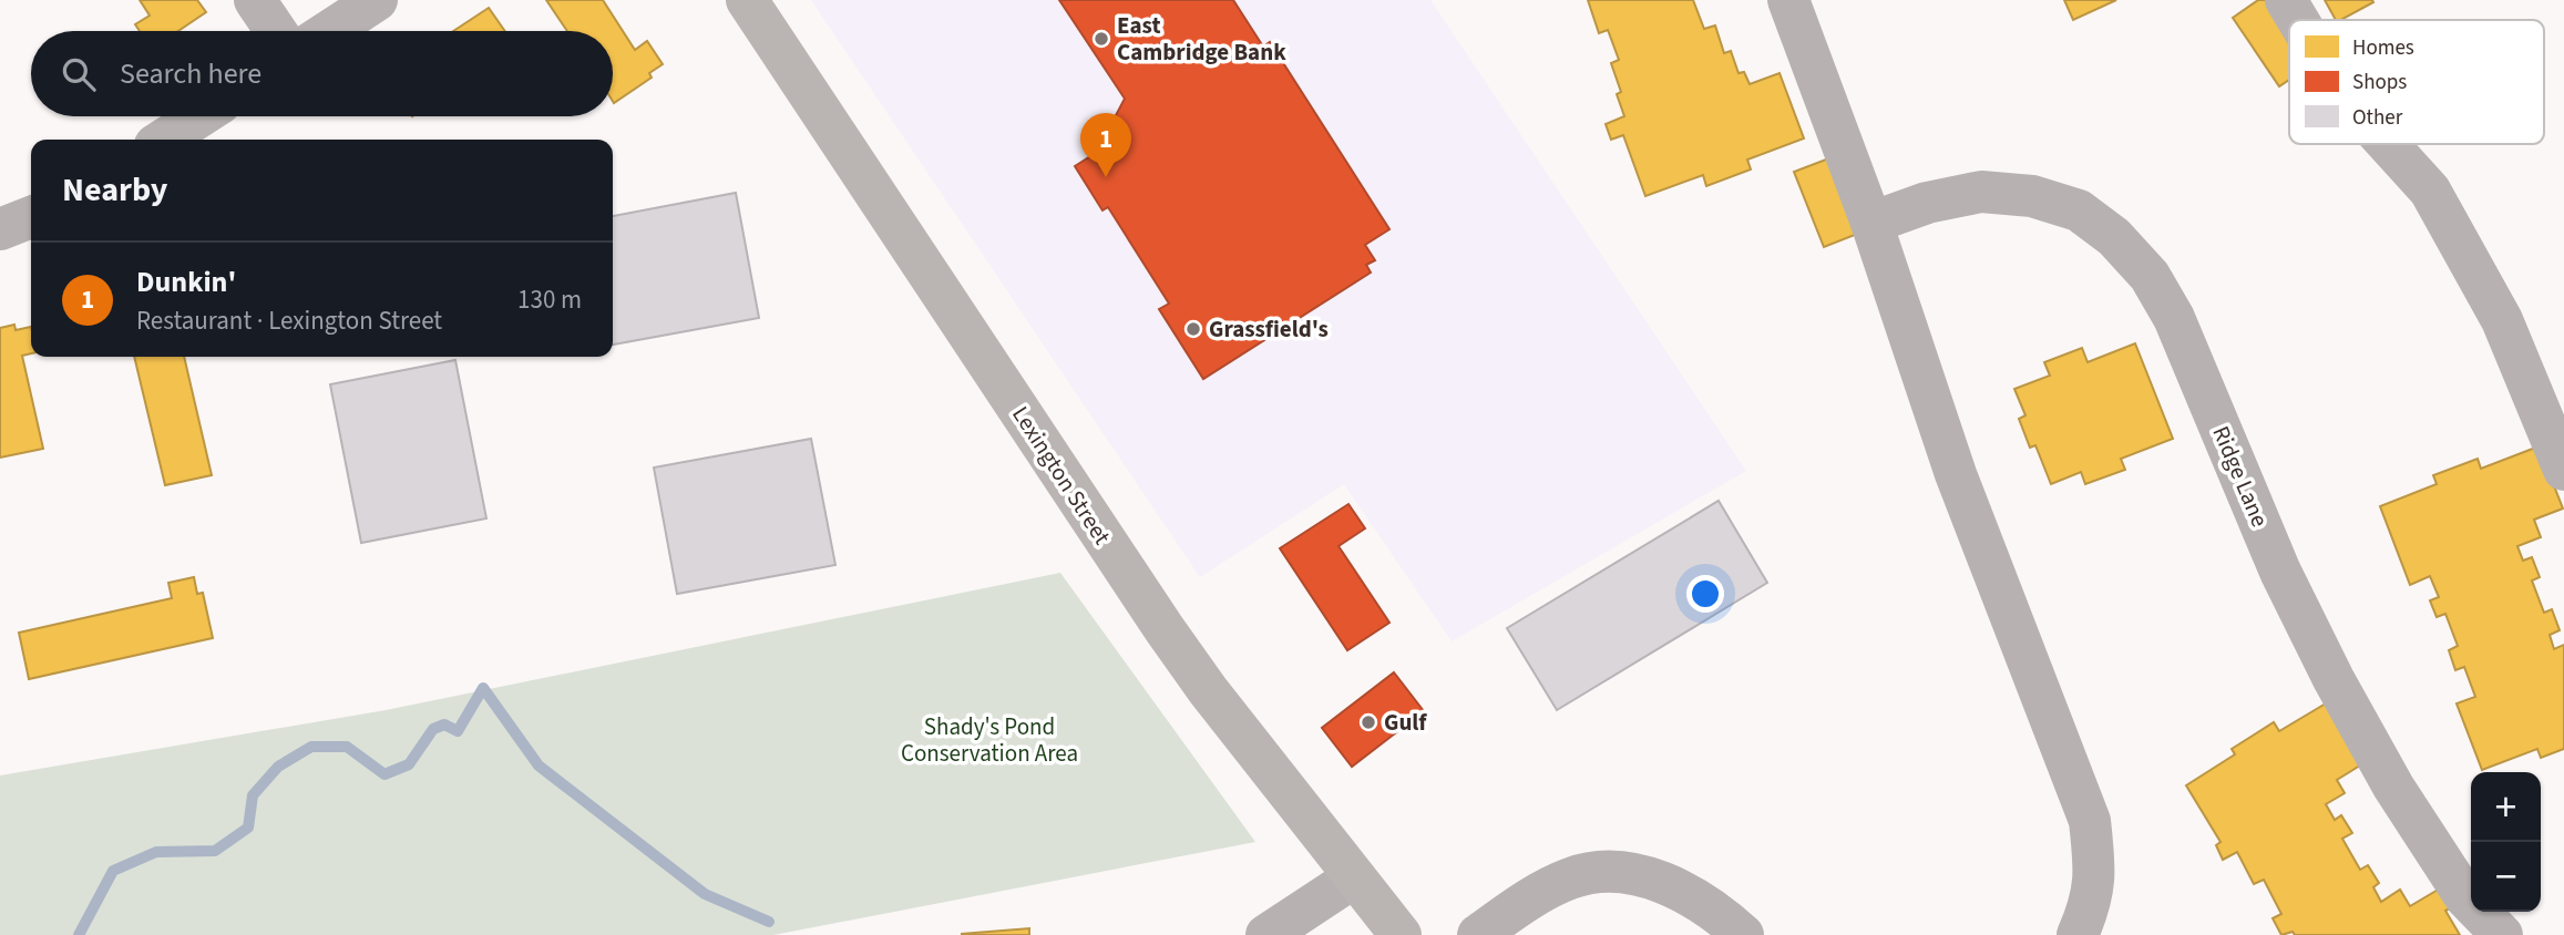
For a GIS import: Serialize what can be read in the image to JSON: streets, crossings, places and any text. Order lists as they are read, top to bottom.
{
  "streets": {
    "main road": ["Lexington Street"],
    "street": ["Ridge Lane"]
  },
  "parks": ["Shady's Pond Conservation Area"],
  "places": ["East Cambridge Bank", "Grassfield's", "Gulf"],
  "legend": ["Homes", "Shops", "Other"],
  "page": {
    "search": "Search here",
    "pins": "1",
    "heading": "Nearby",
    "list": [
      {
        "mark": "1",
        "name": "Dunkin'",
        "note": "Restaurant · Lexington Street",
        "value": "130 m"
      }
    ],
    "map_buttons": ["+", "−"]
  }
}
